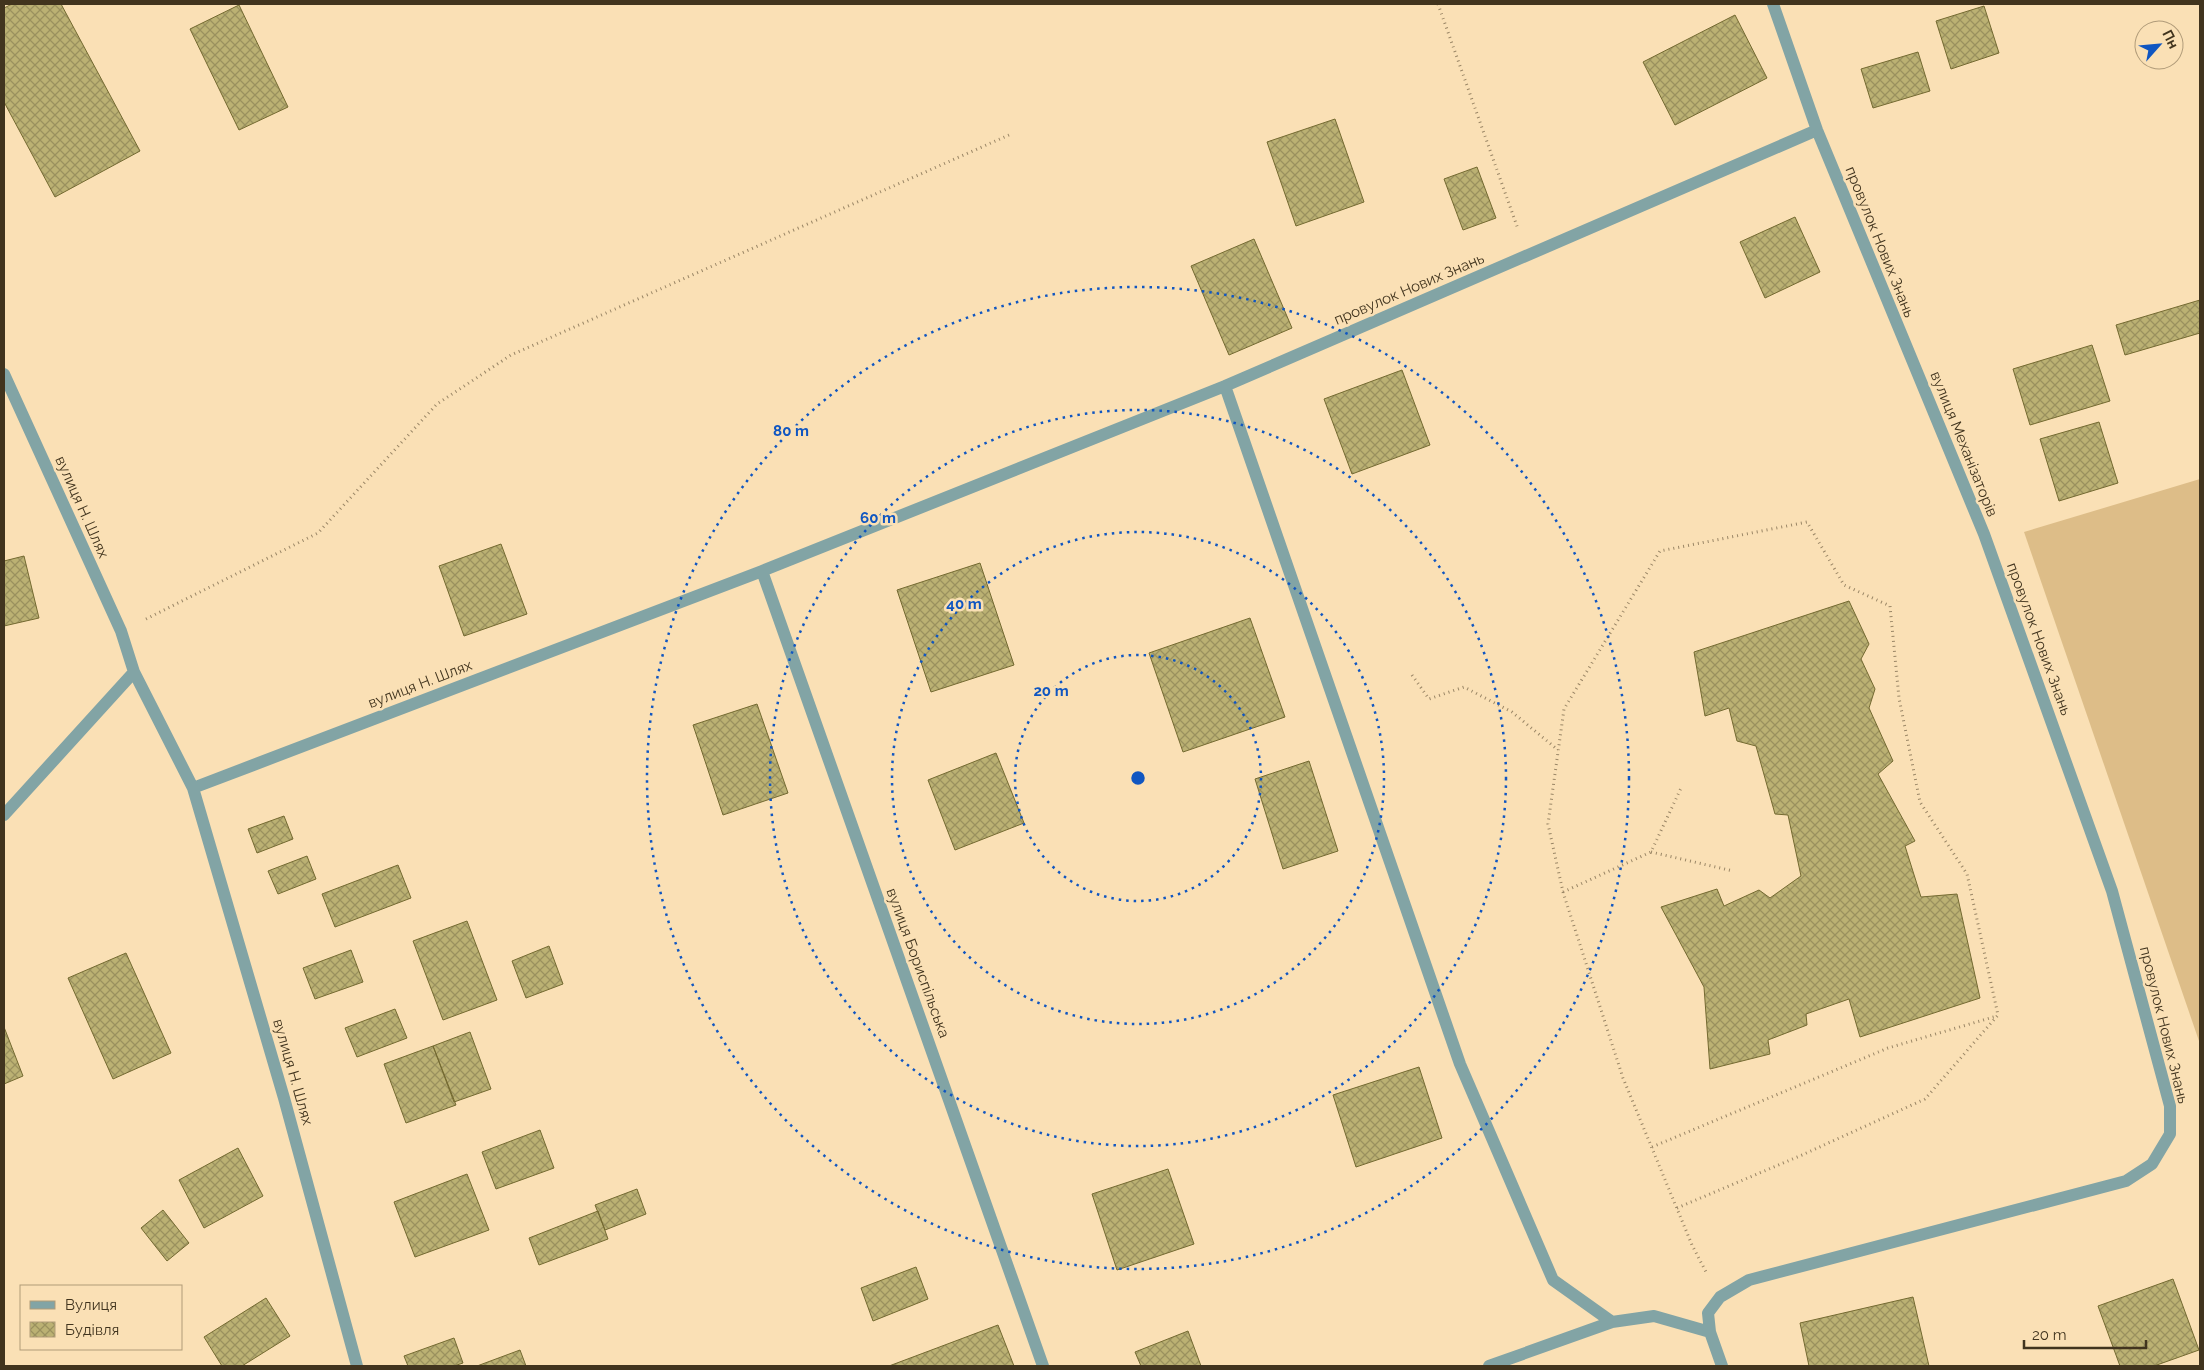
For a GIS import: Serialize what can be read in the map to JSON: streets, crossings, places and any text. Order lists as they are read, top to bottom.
{
  "streets": {
    "street": [
      "провулок Нових Знань",
      "вулиця Механізаторів",
      "вулиця Н. Шлях",
      "вулиця Бориспільська"
    ]
  },
  "crossings": [
    ["провулок Нових Знань", "вулиця Механізаторів"],
    ["провулок Нових Знань", "вулиця Н. Шлях"],
    ["провулок Нових Знань", "вулиця Бориспільська"],
    ["вулиця Н. Шлях", "вулиця Бориспільська"]
  ],
  "legend": ["Вулиця", "Будівля"],
  "scale_bar": "20 m",
  "north": "top right",
  "rings": [
    "80 m",
    "60 m",
    "40 m",
    "20 m"
  ]
}
